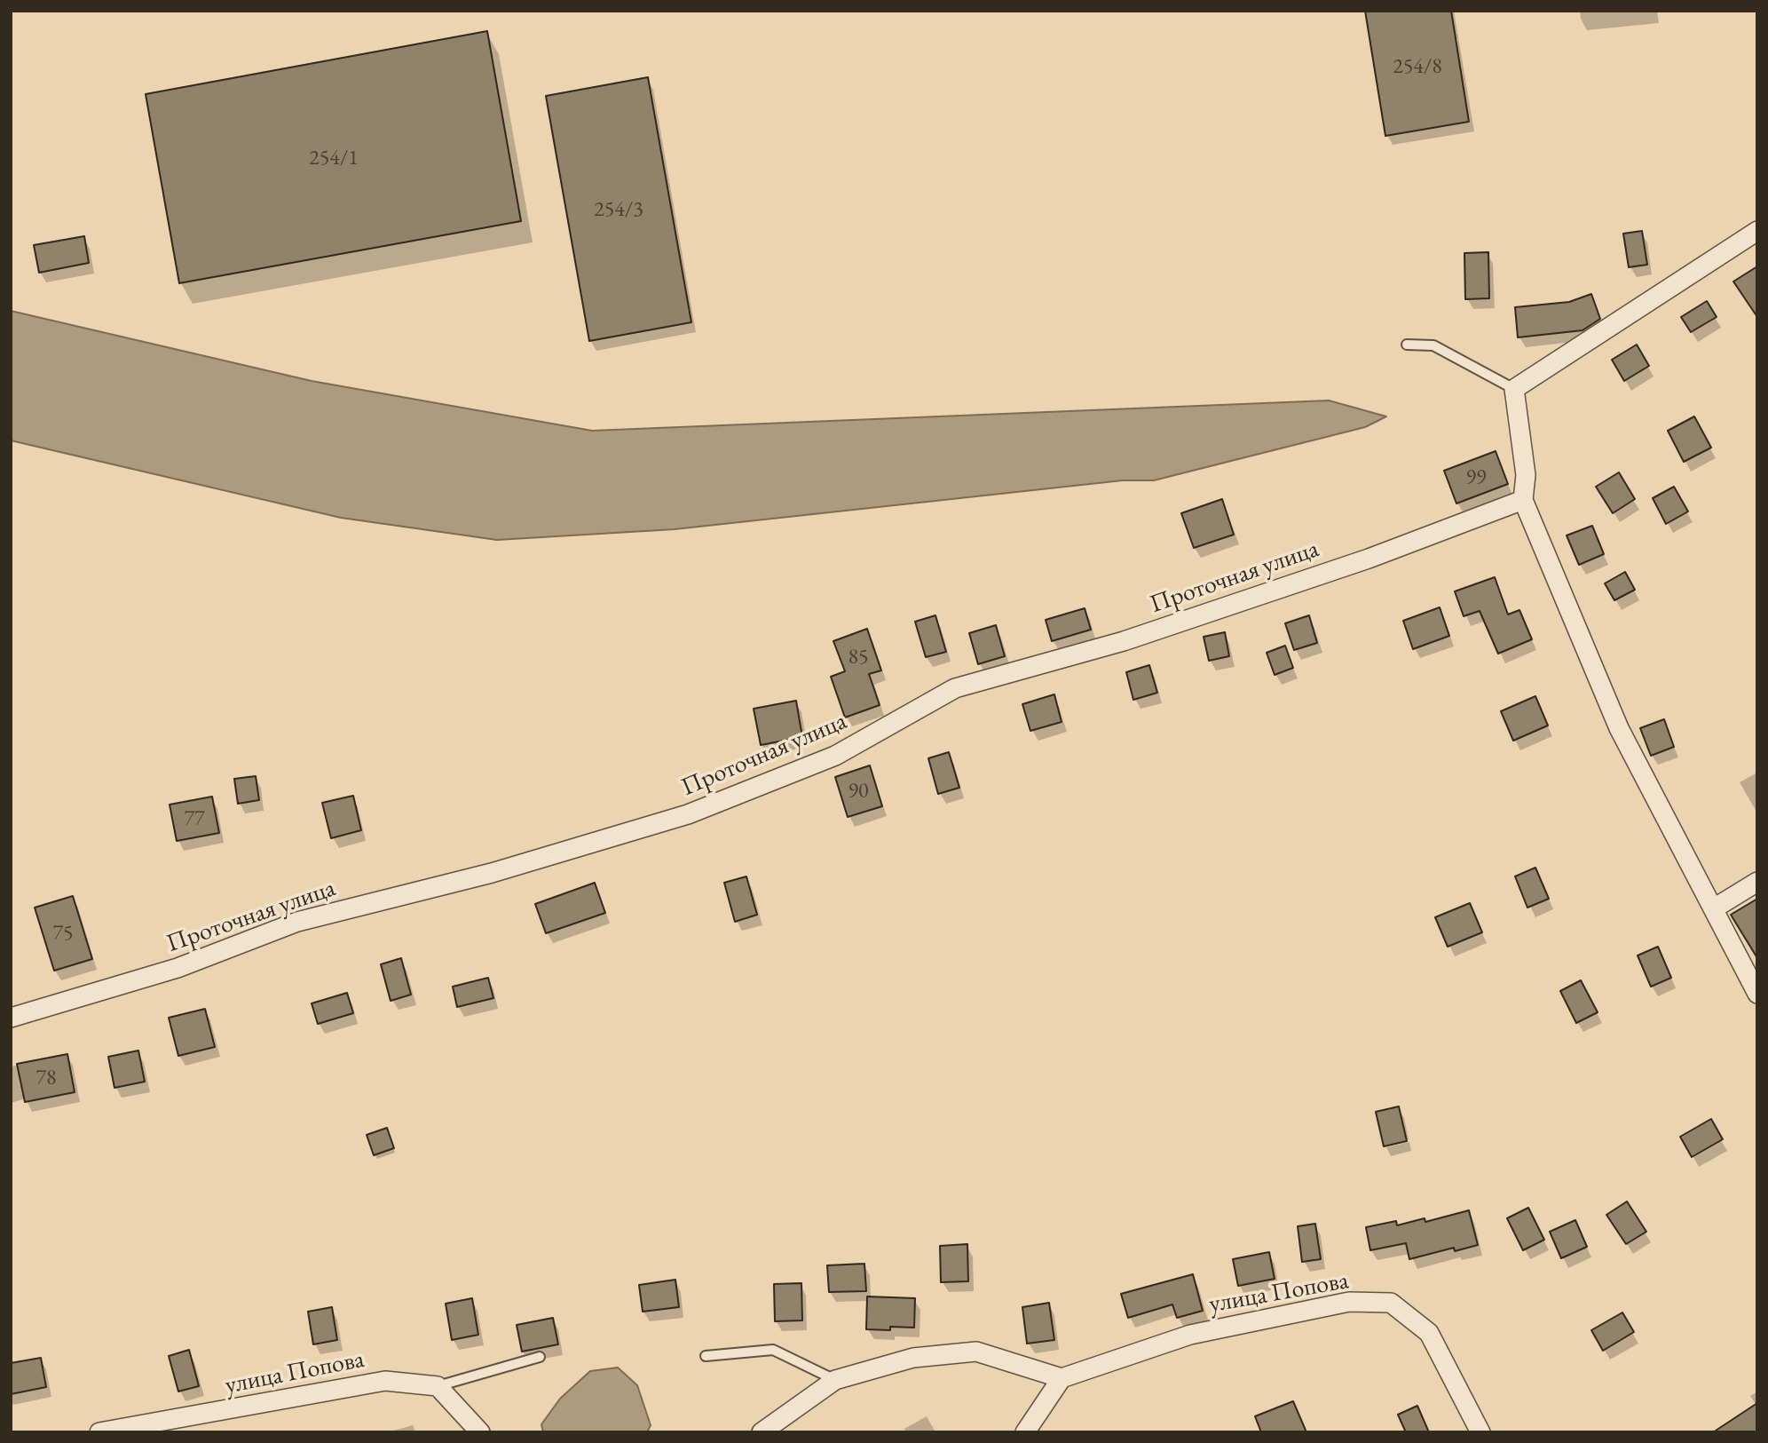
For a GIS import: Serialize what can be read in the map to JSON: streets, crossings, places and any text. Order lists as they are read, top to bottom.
{
  "streets": {
    "street": ["Проточная улица", "улица Попова"]
  },
  "house_numbers": [
    "254/8",
    "254/1",
    "254/3",
    "99",
    "85",
    "90",
    "77",
    "75",
    "78"
  ]
}
